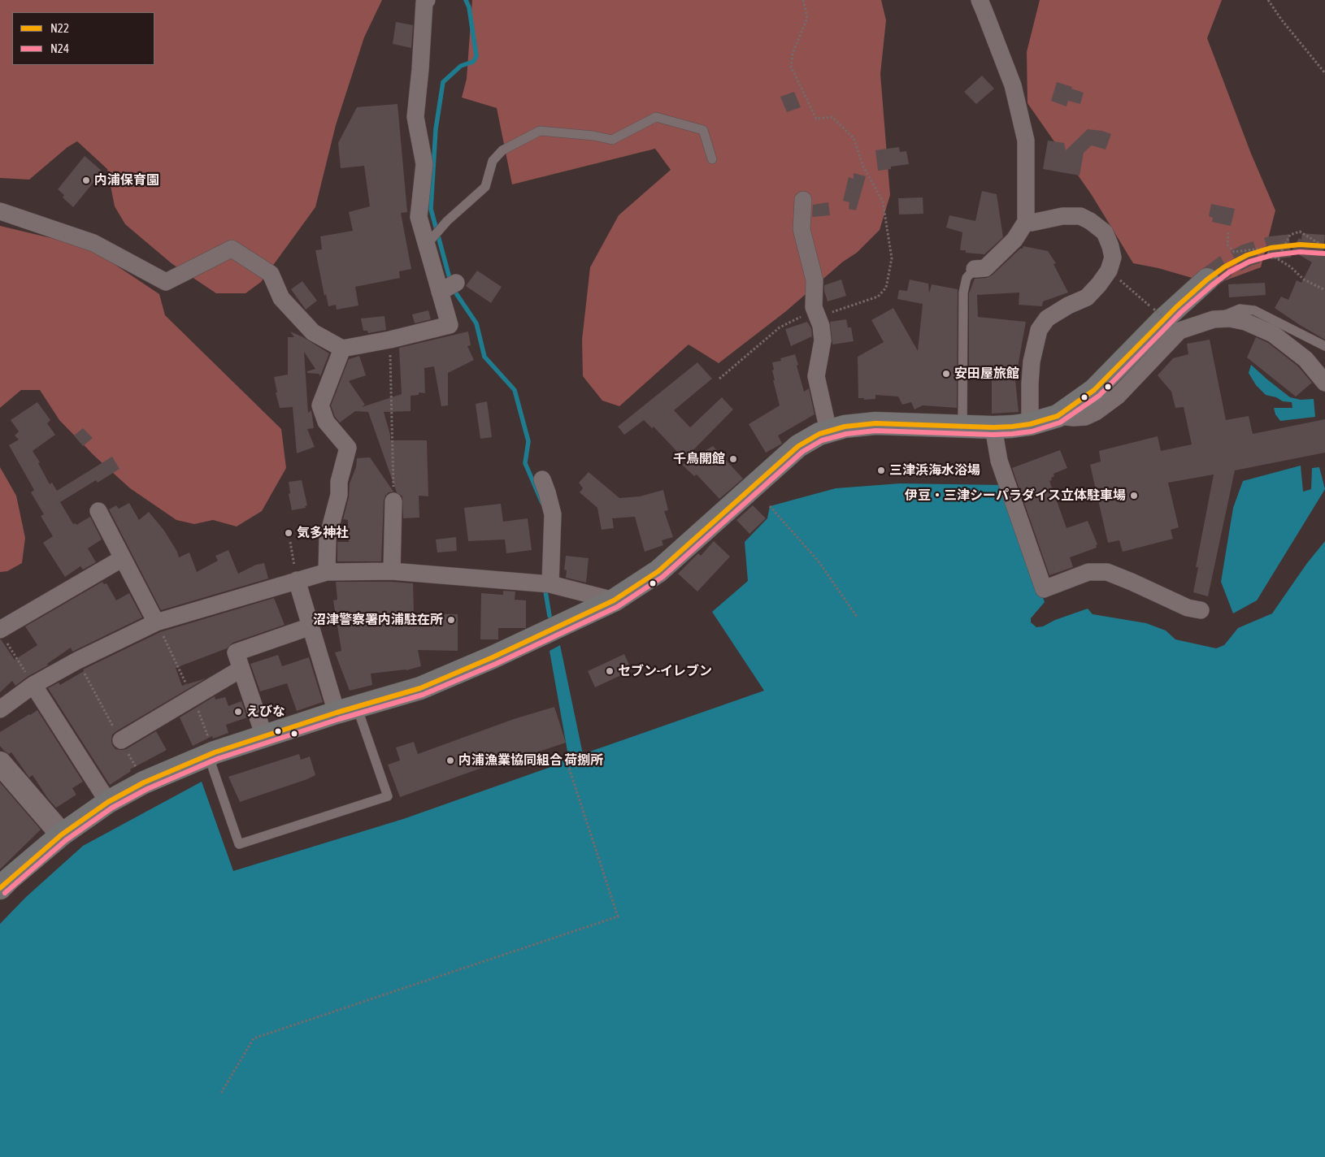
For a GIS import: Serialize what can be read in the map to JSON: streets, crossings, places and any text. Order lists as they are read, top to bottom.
{
  "places": [
    "内浦保育園",
    "安田屋旅館",
    "千鳥開館",
    "三津浜海水浴場",
    "伊豆・三津シーパラダイス立体駐車場",
    "気多神社",
    "沼津警察署内浦駐在所",
    "セブン-イレブン",
    "えびな",
    "内浦漁業協同組合 荷捌所"
  ],
  "lines": ["transit line N22", "transit line N24"],
  "legend": ["N22", "N24"]
}
